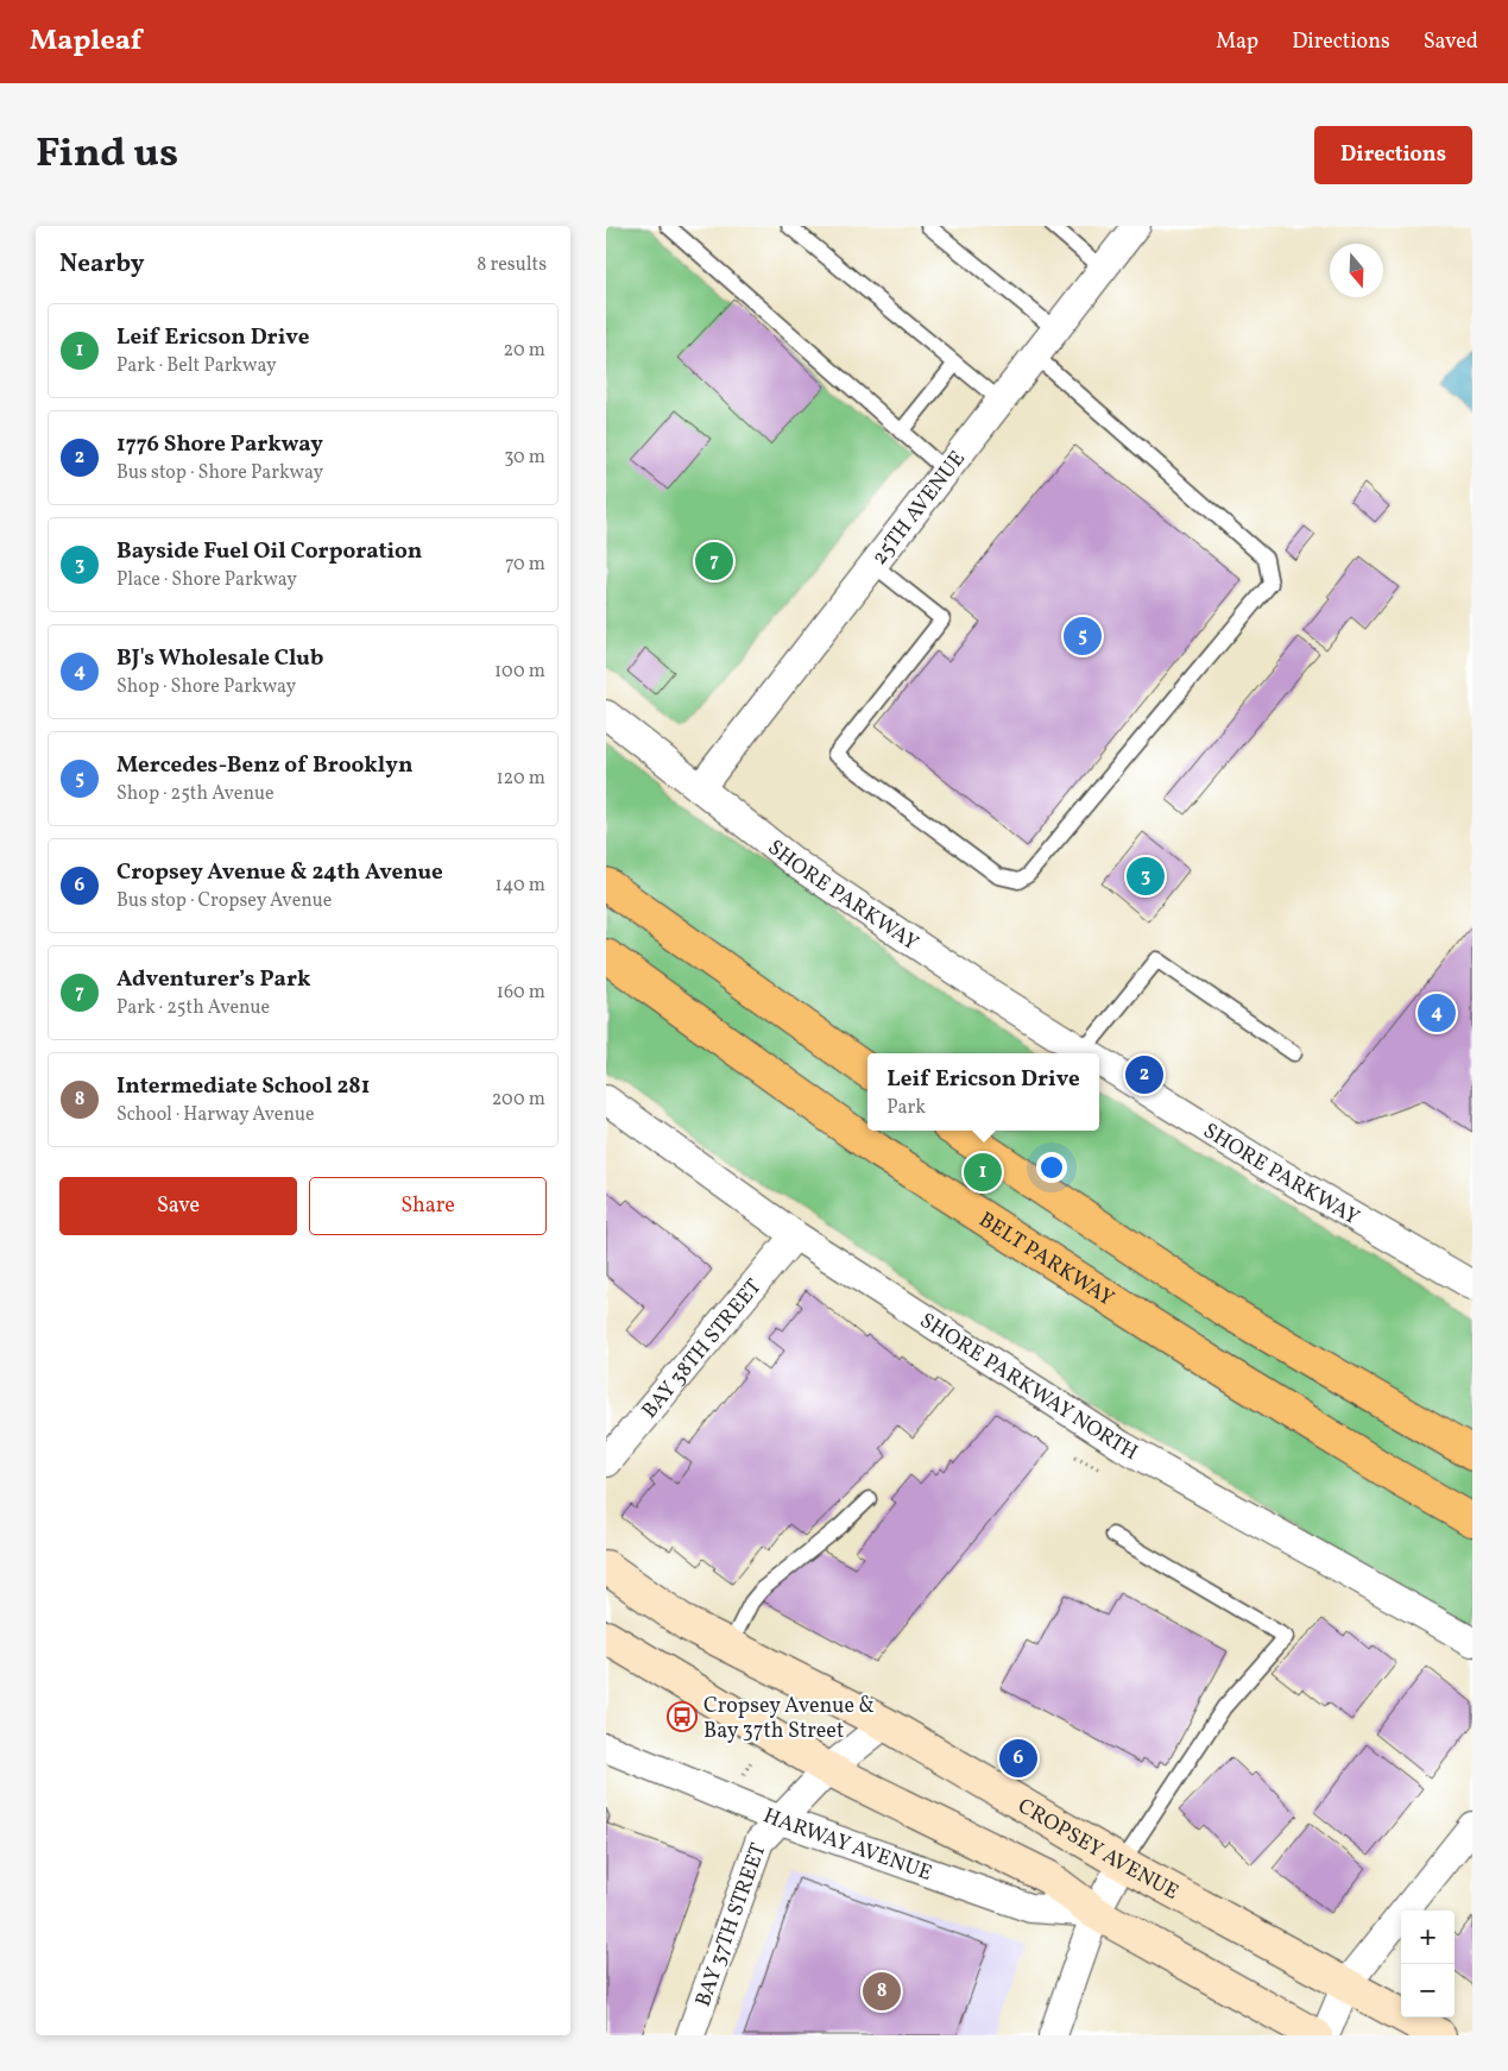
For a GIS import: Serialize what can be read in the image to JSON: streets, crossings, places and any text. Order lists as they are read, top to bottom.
{
  "streets": {
    "highway": ["BELT PARKWAY"],
    "main road": ["CROPSEY AVENUE"],
    "street": [
      "25TH AVENUE",
      "SHORE PARKWAY",
      "BAY 38TH STREET",
      "SHORE PARKWAY NORTH",
      "HARWAY AVENUE",
      "BAY 37TH STREET"
    ]
  },
  "crossings": [
    ["25TH AVENUE", "SHORE PARKWAY"],
    ["BAY 38TH STREET", "SHORE PARKWAY NORTH"],
    ["HARWAY AVENUE", "BAY 37TH STREET"],
    ["CROPSEY AVENUE", "BAY 37TH STREET"]
  ],
  "places": {
    "bus stop": ["Cropsey Avenue & Bay 37th Street"]
  },
  "north": "bottom",
  "page": {
    "header": "Mapleaf",
    "nav": ["Map", "Directions", "Saved"],
    "title": "Find us",
    "buttons": [
      "Directions",
      ["Save", "Share"]
    ],
    "heading": ["Nearby", "8 results"],
    "list": [
      {
        "mark": "1",
        "name": "Leif Ericson Drive",
        "note": "Park · Belt Parkway",
        "value": "20 m"
      },
      {
        "mark": "2",
        "name": "1776 Shore Parkway",
        "note": "Bus stop · Shore Parkway",
        "value": "30 m"
      },
      {
        "mark": "3",
        "name": "Bayside Fuel Oil Corporation",
        "note": "Place · Shore Parkway",
        "value": "70 m"
      },
      {
        "mark": "4",
        "name": "BJ's Wholesale Club",
        "note": "Shop · Shore Parkway",
        "value": "100 m"
      },
      {
        "mark": "5",
        "name": "Mercedes-Benz of Brooklyn",
        "note": "Shop · 25th Avenue",
        "value": "120 m"
      },
      {
        "mark": "6",
        "name": "Cropsey Avenue & 24th Avenue",
        "note": "Bus stop · Cropsey Avenue",
        "value": "140 m"
      },
      {
        "mark": "7",
        "name": "Adventurer’s Park",
        "note": "Park · 25th Avenue",
        "value": "160 m"
      },
      {
        "mark": "8",
        "name": "Intermediate School 281",
        "note": "School · Harway Avenue",
        "value": "200 m"
      }
    ],
    "pins": [
      "7",
      "5",
      "3",
      "4",
      "2",
      "1",
      "6",
      "8"
    ],
    "popup": ["Leif Ericson Drive", "Park"],
    "map_buttons": ["+", "−"]
  }
}
